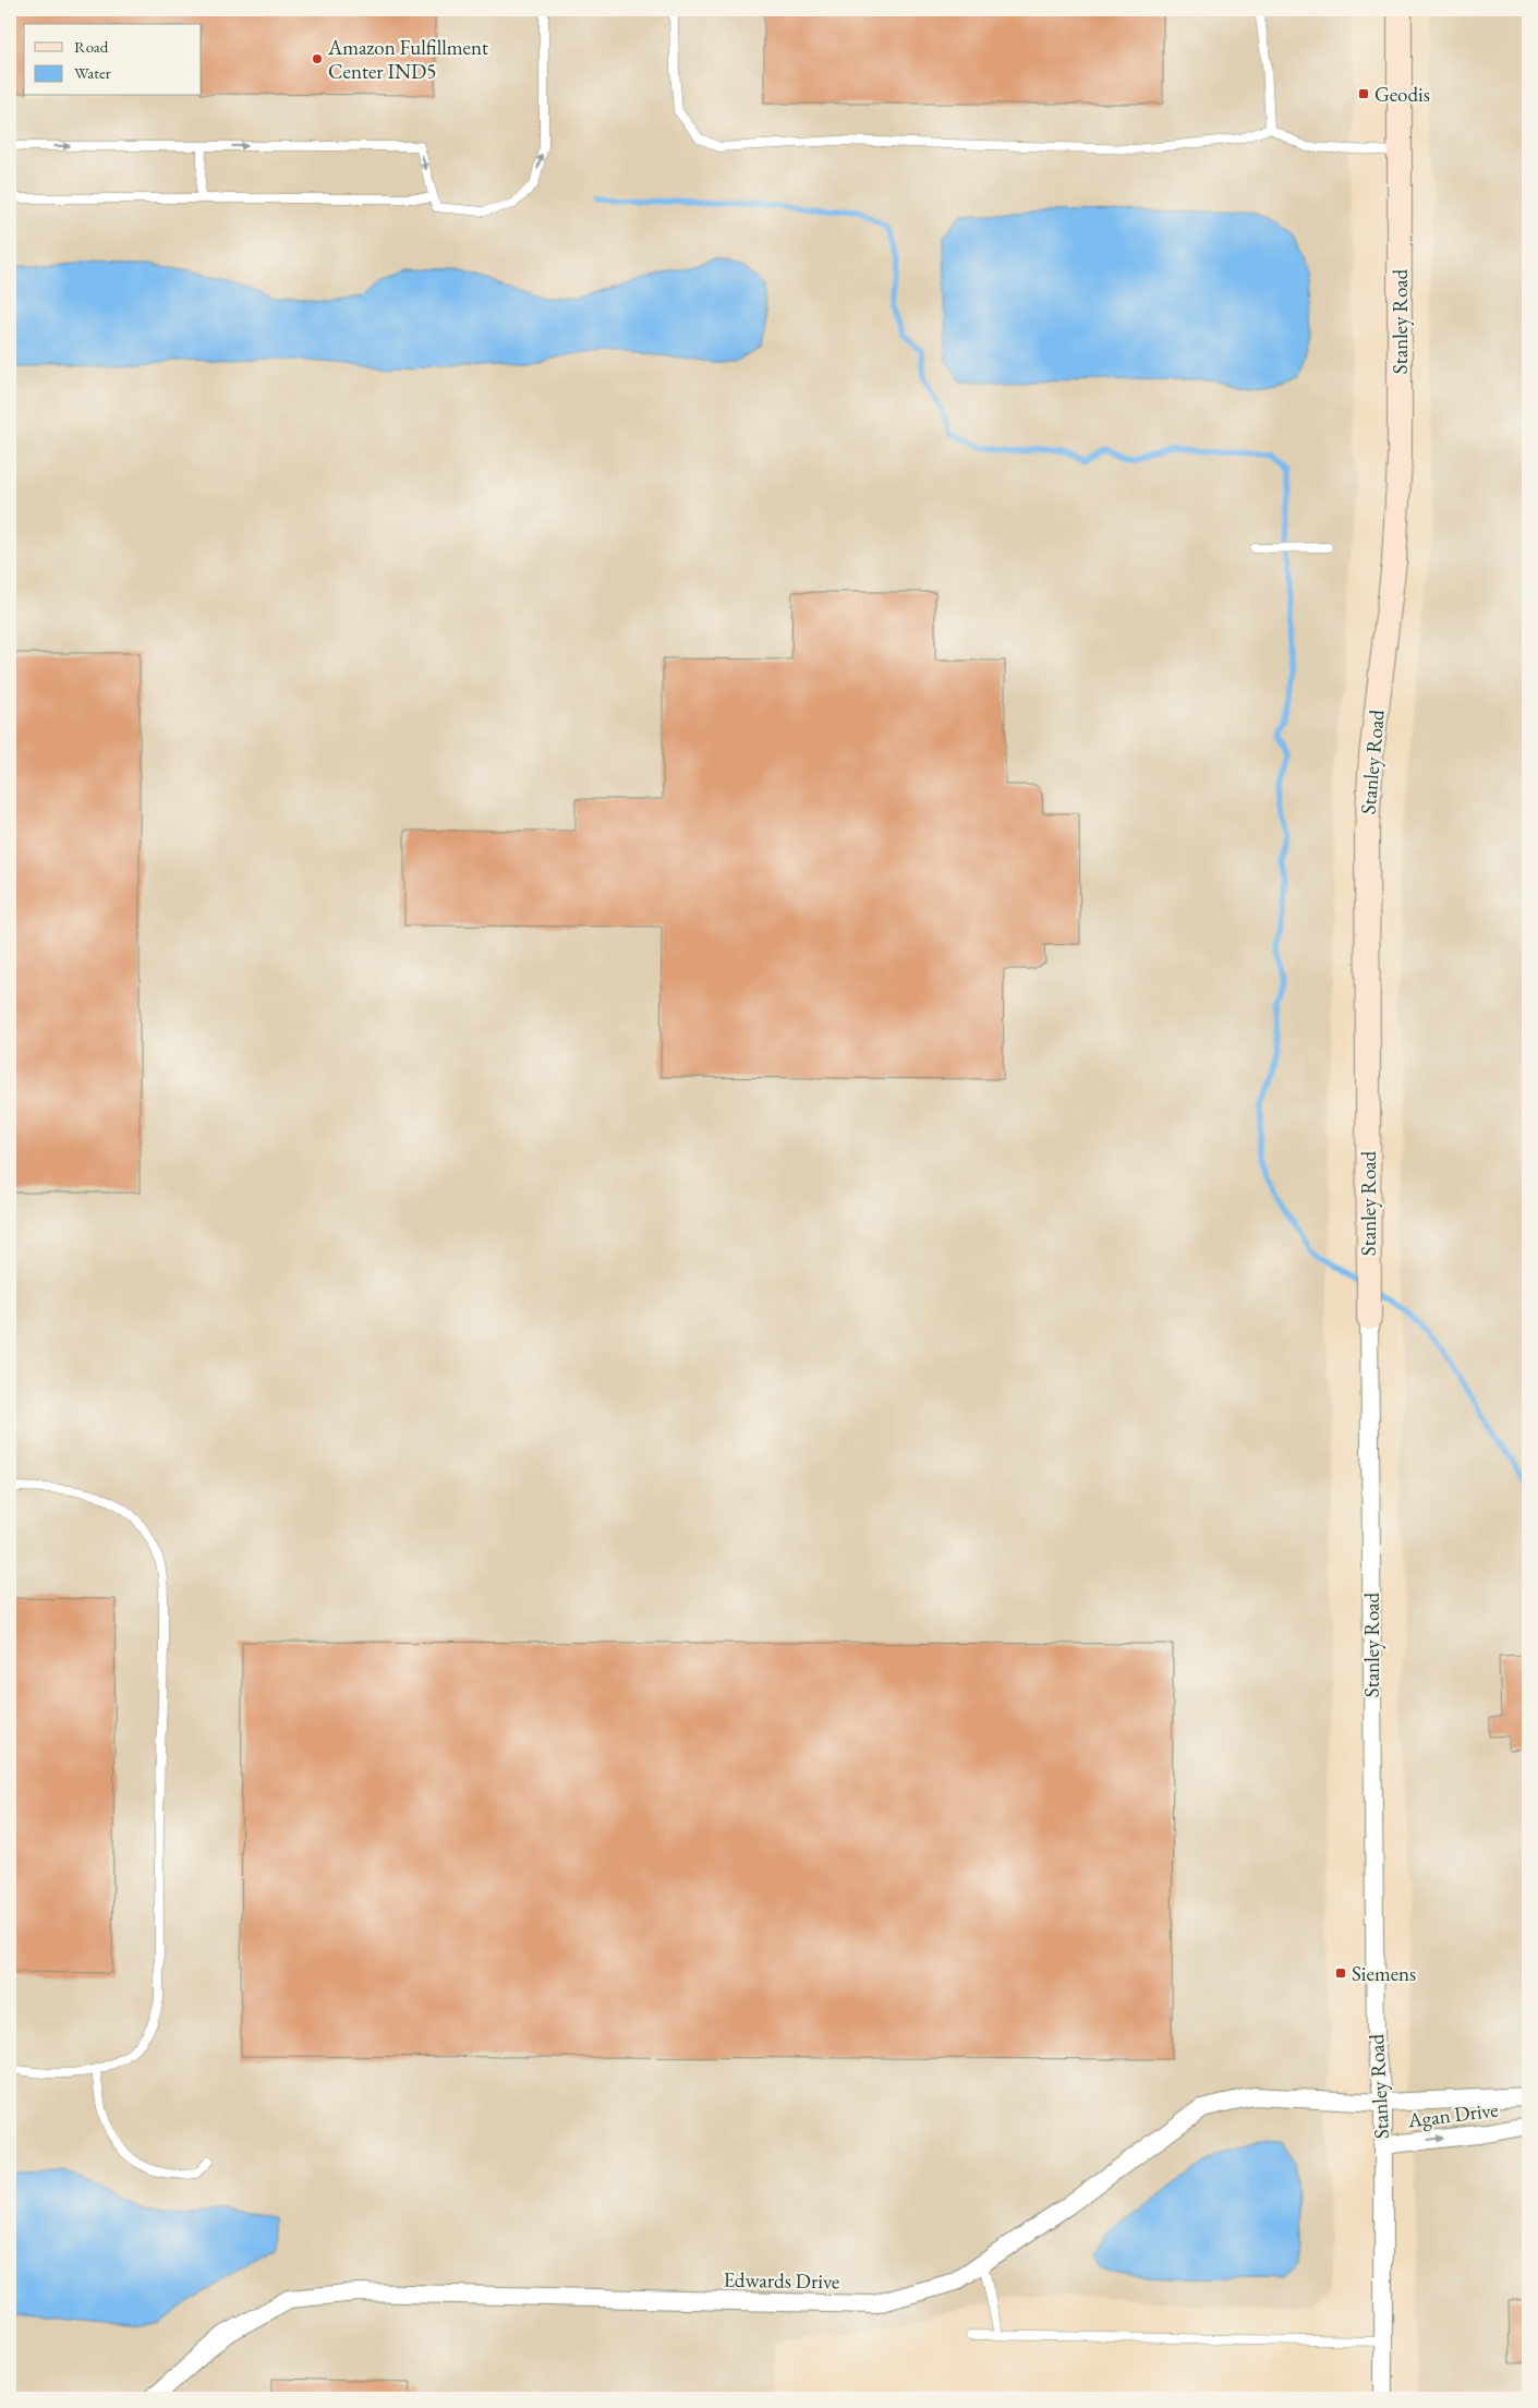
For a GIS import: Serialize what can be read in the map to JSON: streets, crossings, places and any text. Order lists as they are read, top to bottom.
{
  "streets": {
    "street": ["Stanley Road", "Agan Drive", "Edwards Drive"]
  },
  "crossings": [
    ["Stanley Road", "Agan Drive"],
    ["Stanley Road", "Edwards Drive"]
  ],
  "one_way": ["Agan Drive"],
  "places": {
    "other": ["Amazon Fulfillment Center IND5"],
    "transit": ["Geodis", "Siemens"]
  },
  "legend": ["Road", "Water"]
}
